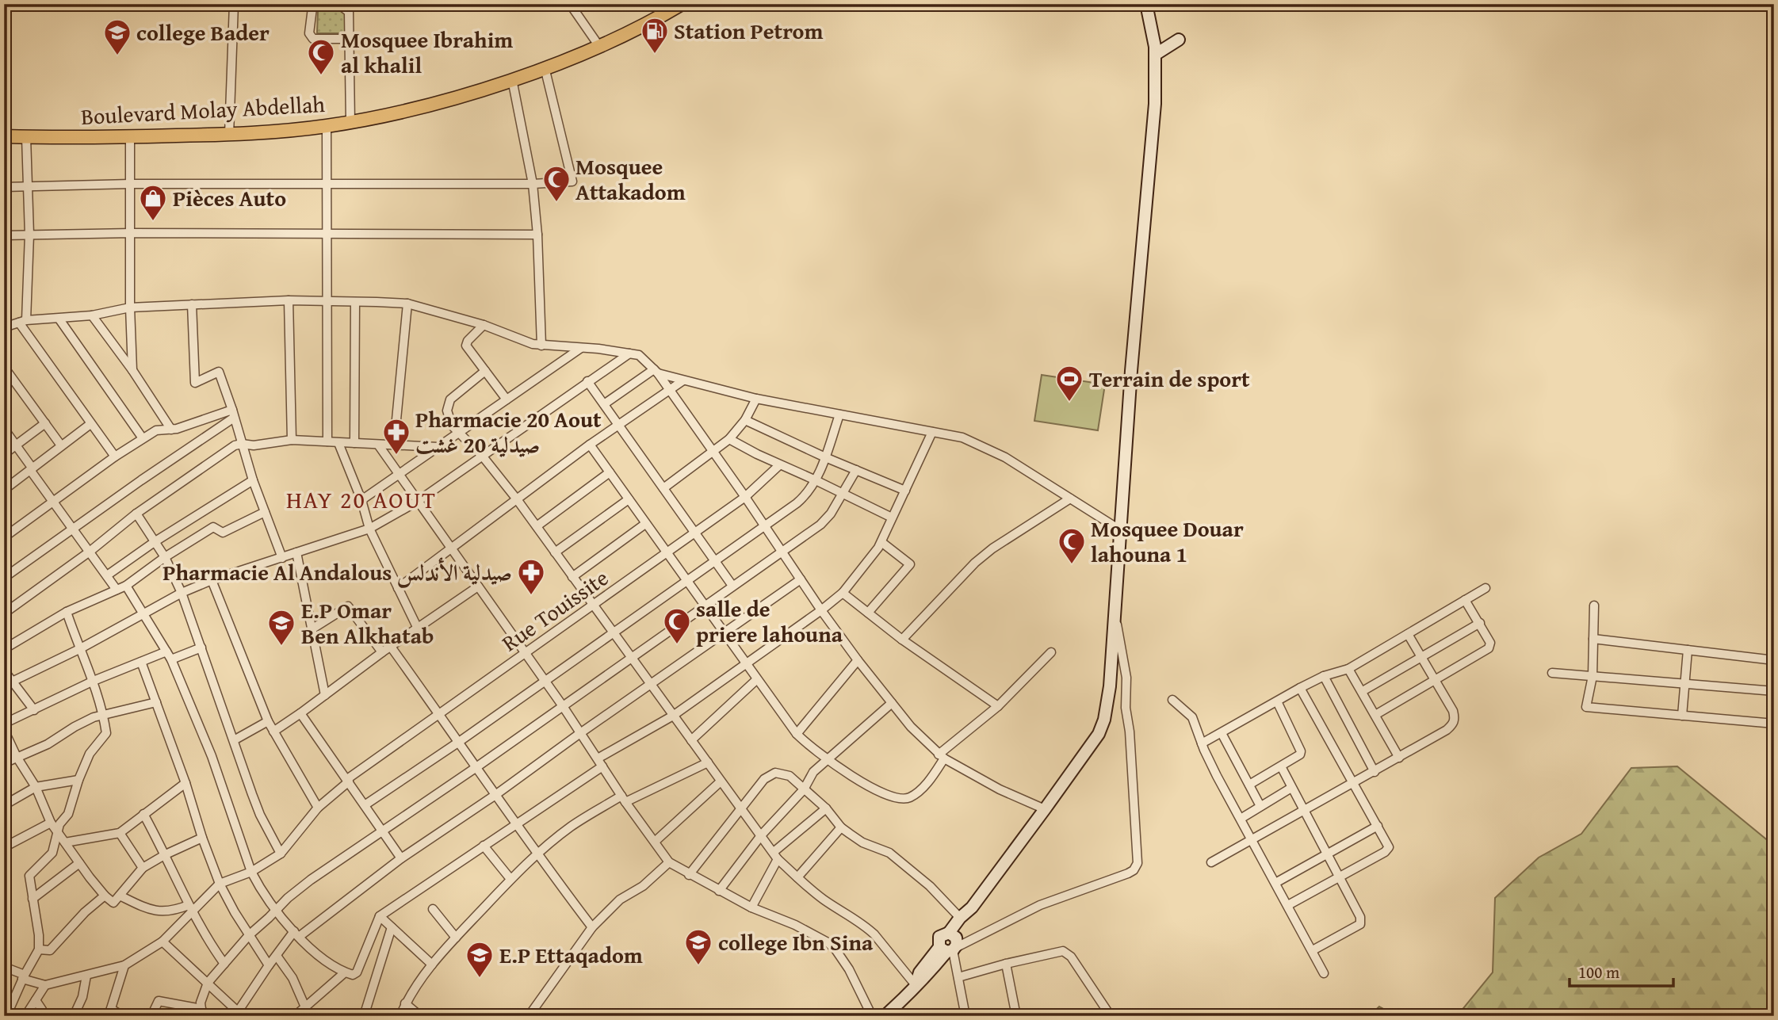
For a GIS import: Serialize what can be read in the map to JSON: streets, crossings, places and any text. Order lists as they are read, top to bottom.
{
  "streets": {
    "main road": ["Boulevard Molay Abdellah"],
    "street": ["Rue Touissite"]
  },
  "districts": ["HAY 20 AOUT"],
  "places": {
    "fuel station": ["Station Petrom"],
    "school or university": [
      "college Bader",
      "E.P Omar Ben Alkhatab",
      "college Ibn Sina",
      "E.P Ettaqadom"
    ],
    "mosque": [
      "Mosquee Ibrahim al khalil",
      "Mosquee Attakadom",
      "Mosquee Douar lahouna 1",
      "salle de priere lahouna"
    ],
    "shop": ["Pièces Auto"],
    "sports": ["Terrain de sport"],
    "pharmacy": ["Pharmacie 20 Aout صيدلية 20 غشت", "Pharmacie Al Andalous صيدلية الأندلس"]
  },
  "scale_bar": "100 m"
}
